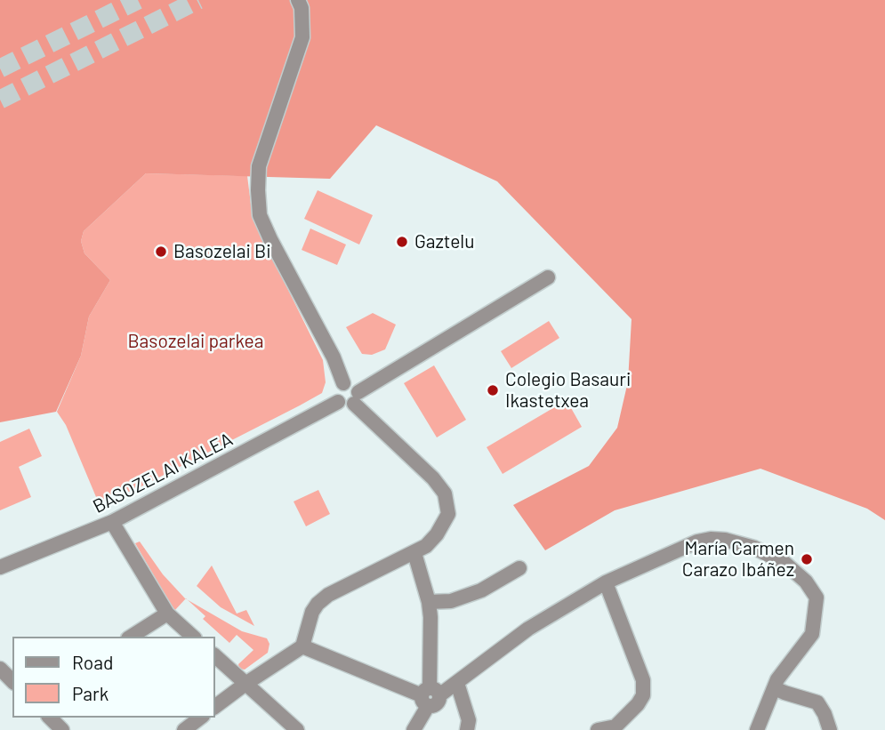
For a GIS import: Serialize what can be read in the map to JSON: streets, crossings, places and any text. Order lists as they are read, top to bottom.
{
  "streets": {
    "street": ["BASOZELAI KALEA"]
  },
  "parks": ["Basozelai parkea"],
  "places": [
    "Gaztelu",
    "Basozelai Bi",
    "Colegio Basauri Ikastetxea",
    "María Carmen Carazo Ibáñez"
  ],
  "legend": ["Road", "Park"]
}
